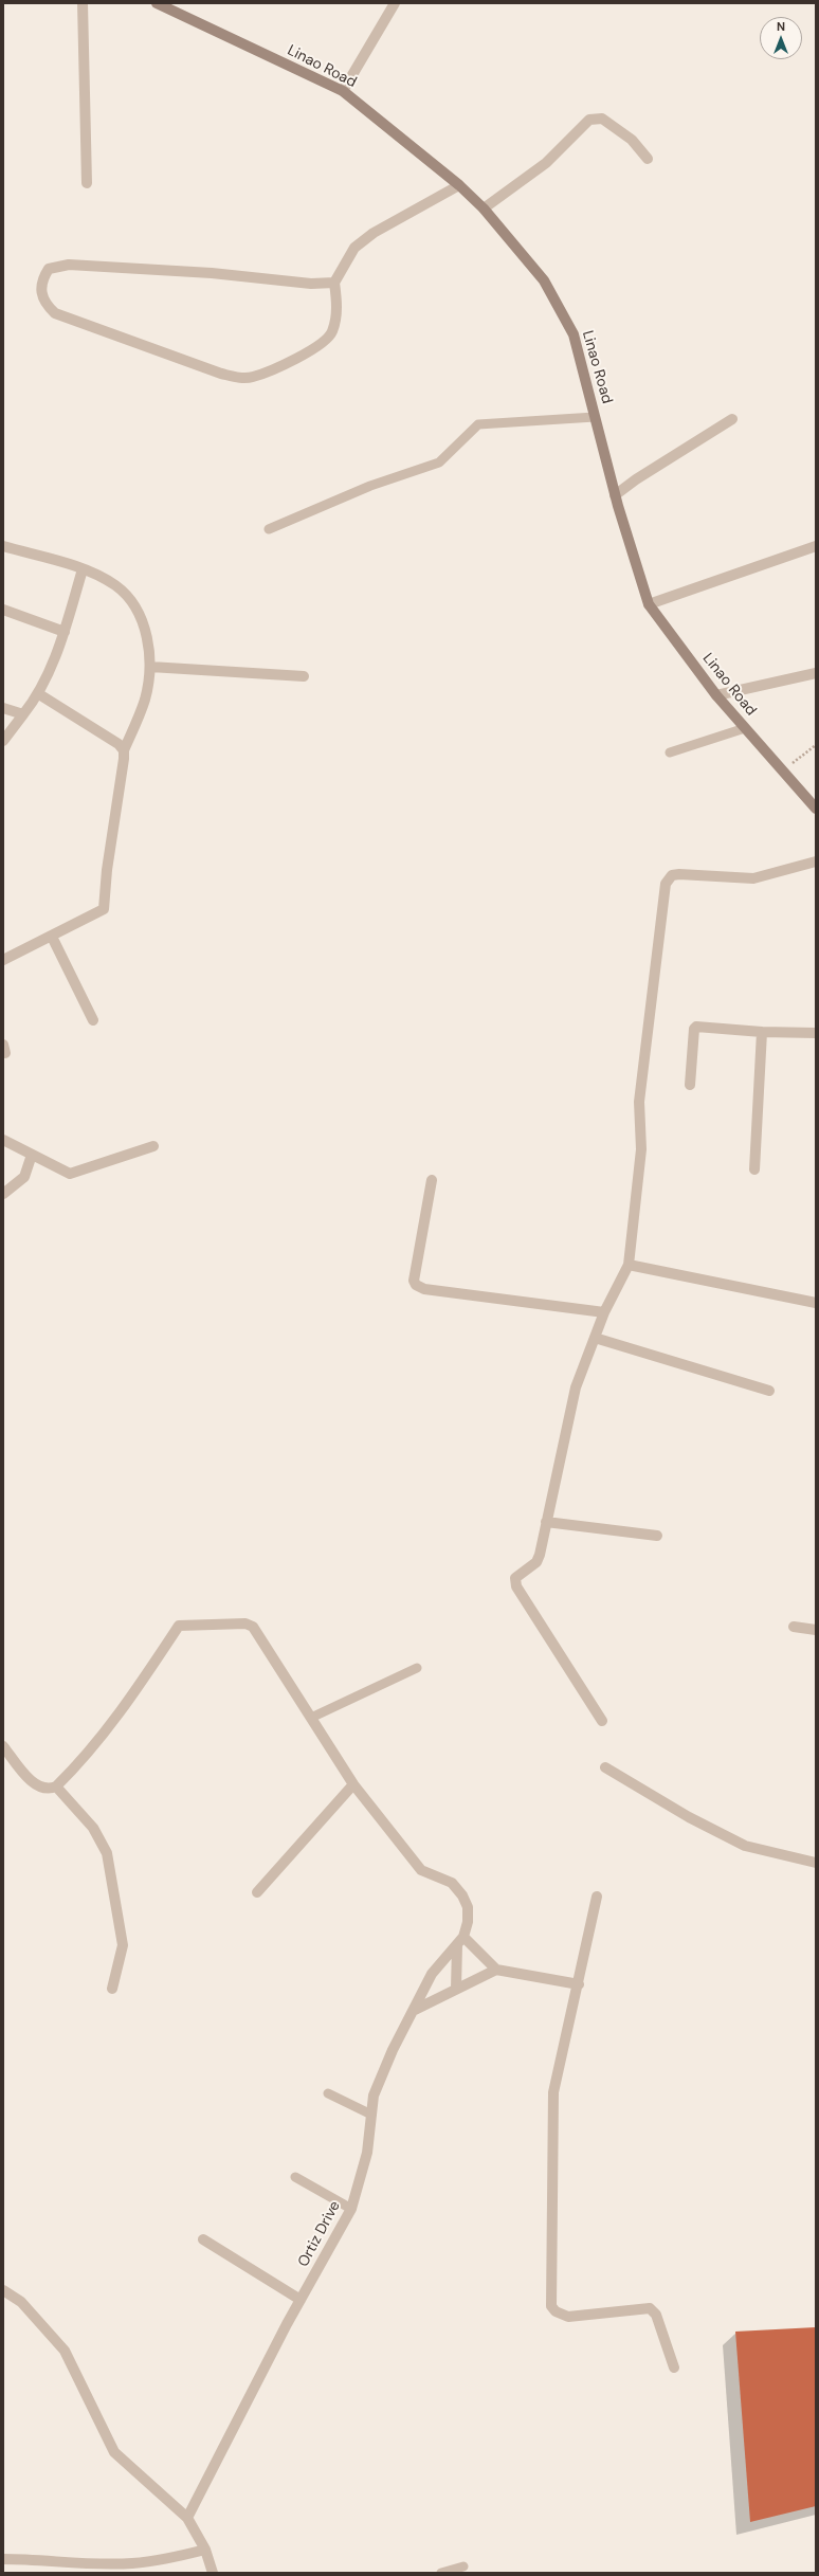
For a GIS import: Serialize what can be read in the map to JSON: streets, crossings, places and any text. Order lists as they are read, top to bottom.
{
  "streets": {
    "street": ["Linao Road", "Ortiz Drive"]
  },
  "north": "top"
}
